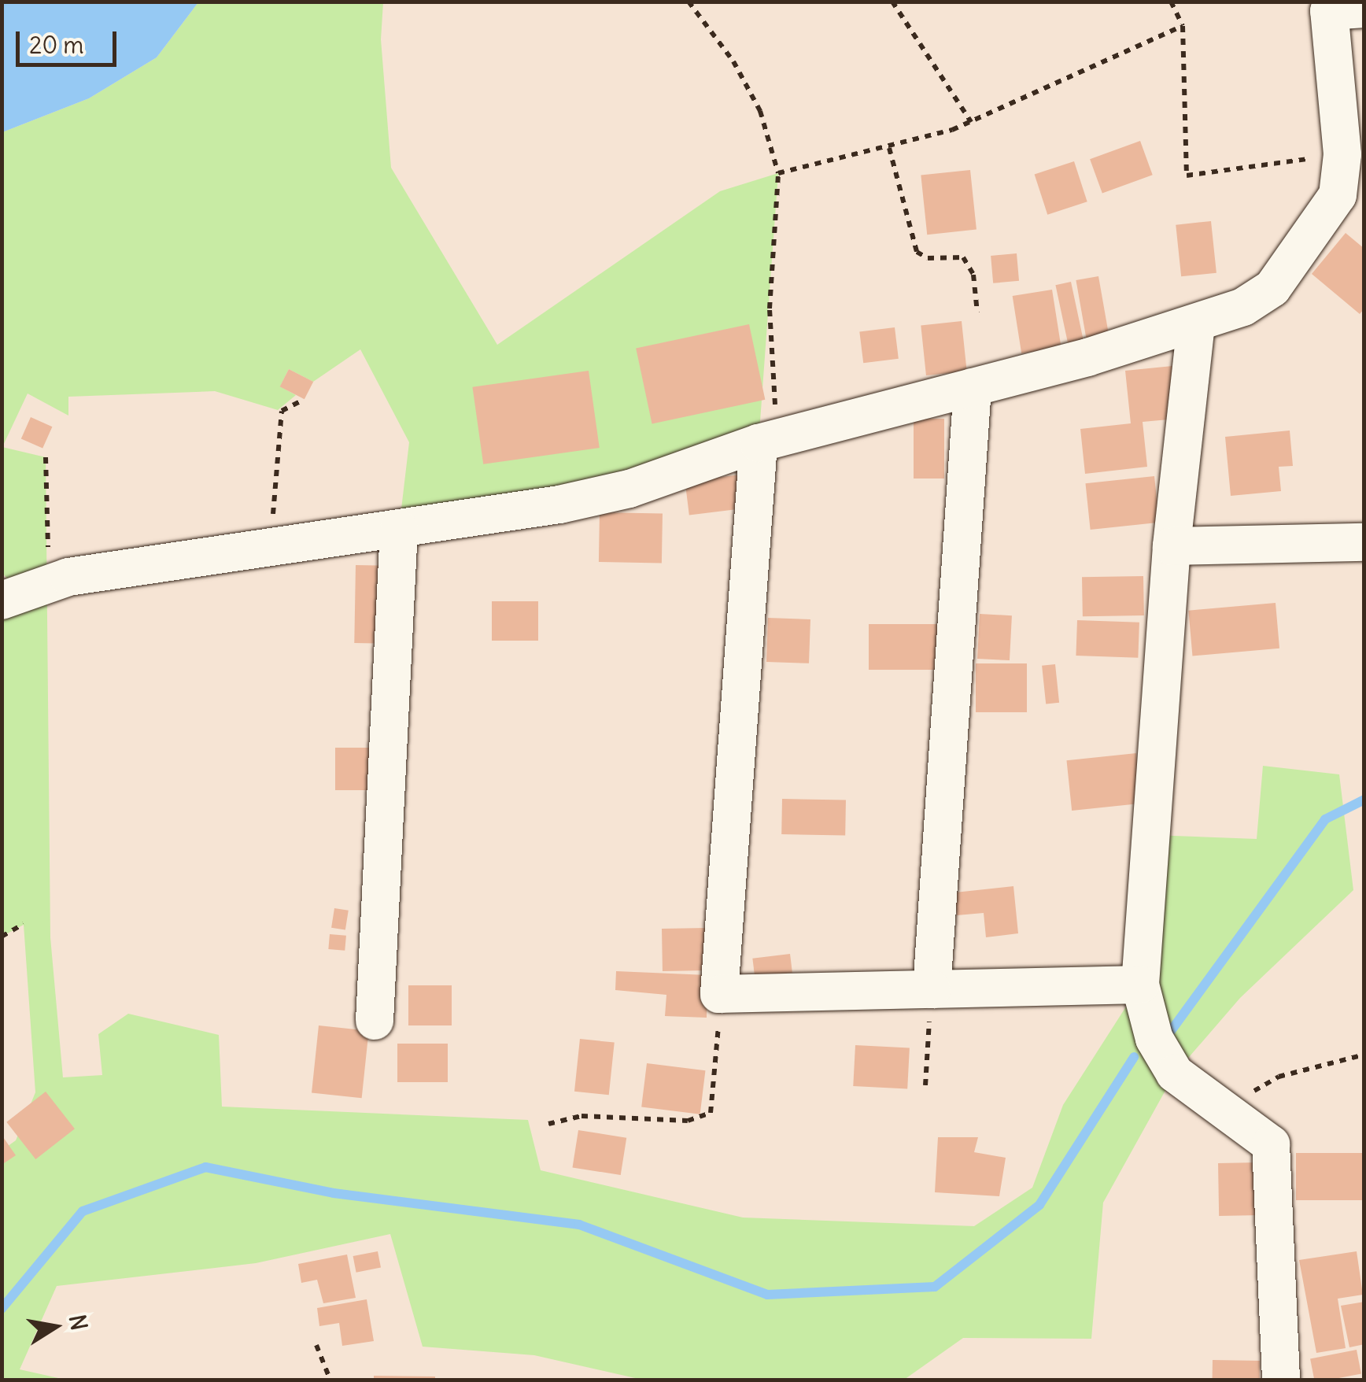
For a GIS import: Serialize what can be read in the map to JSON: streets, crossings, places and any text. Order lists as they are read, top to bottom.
{
  "scale_bar": "20 m",
  "north": "right"
}
